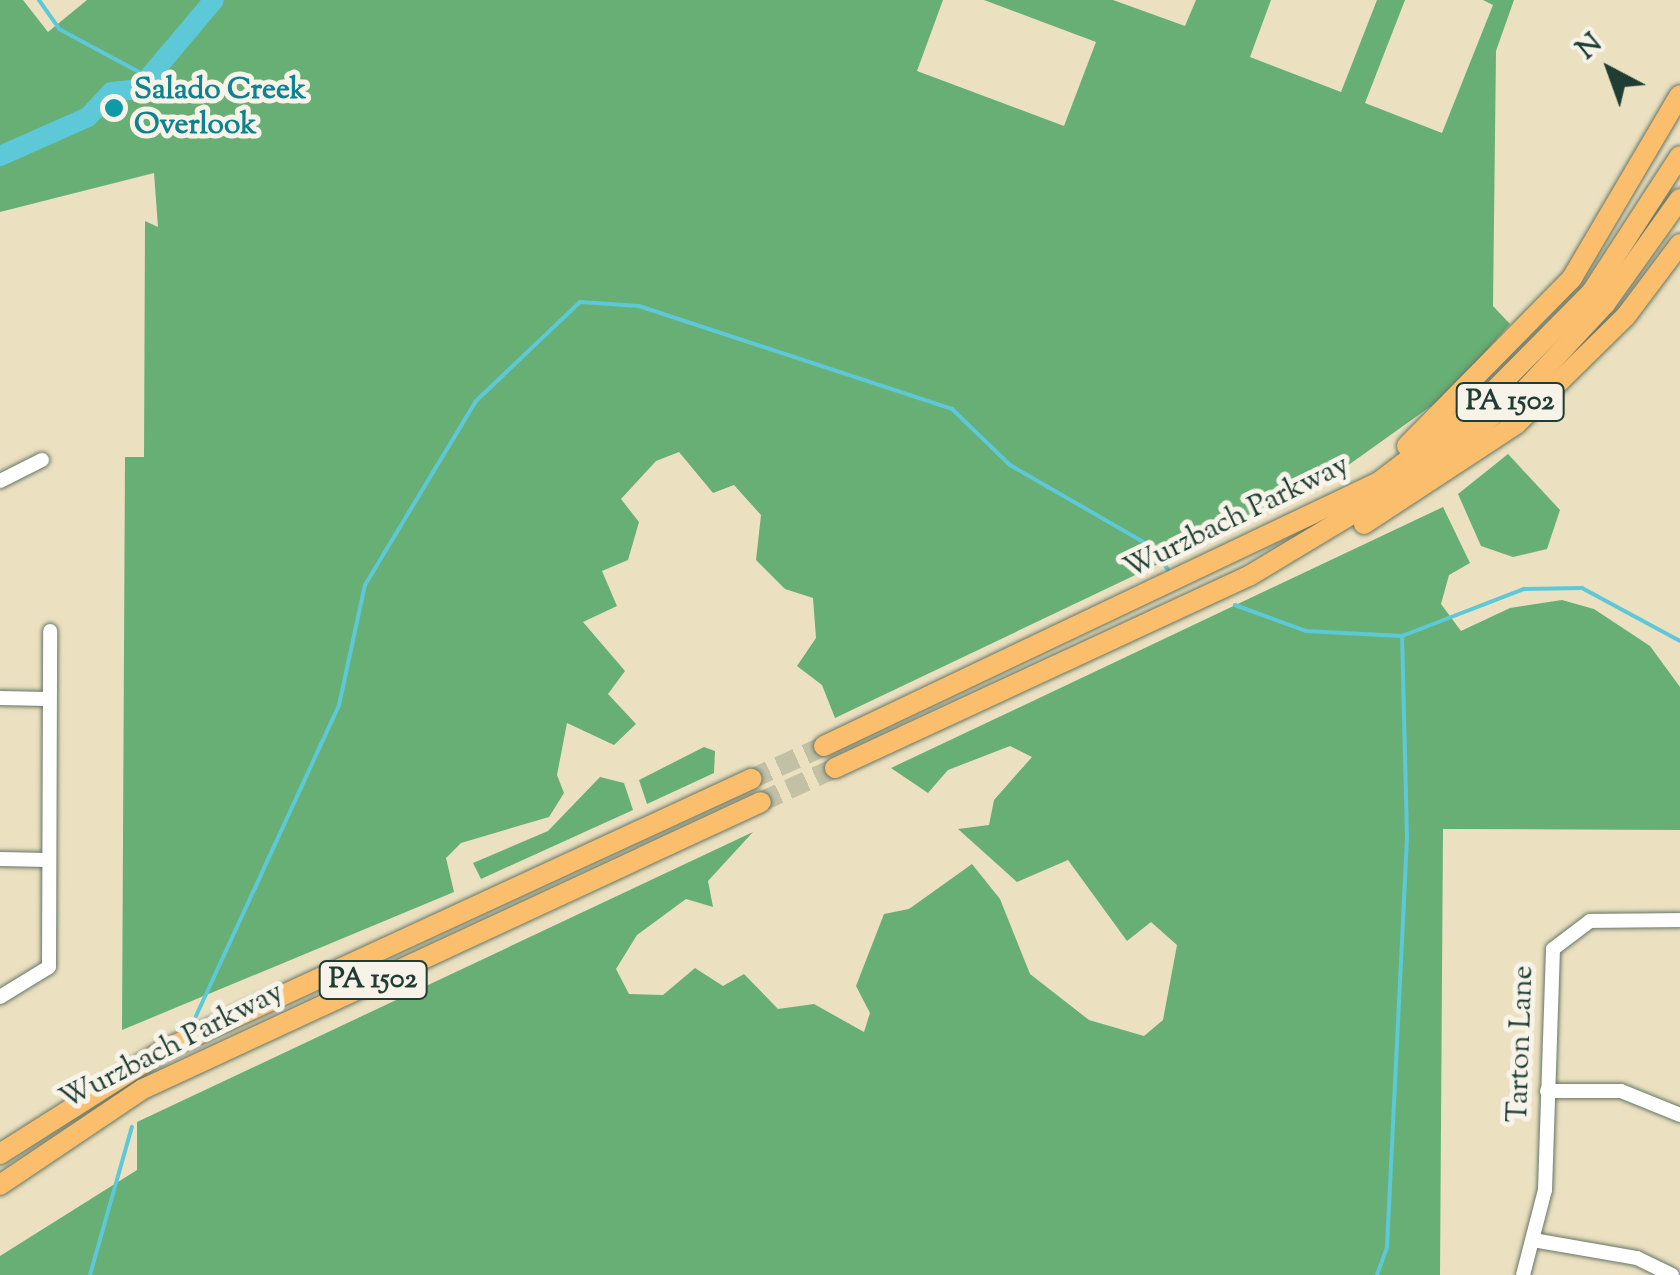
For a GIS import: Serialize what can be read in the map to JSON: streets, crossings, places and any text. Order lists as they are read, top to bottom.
{
  "streets": {
    "highway": ["PA 1502", "Wurzbach Parkway"],
    "street": ["Tarton Lane"]
  },
  "places": ["Salado Creek Overlook"],
  "north": "top left"
}
